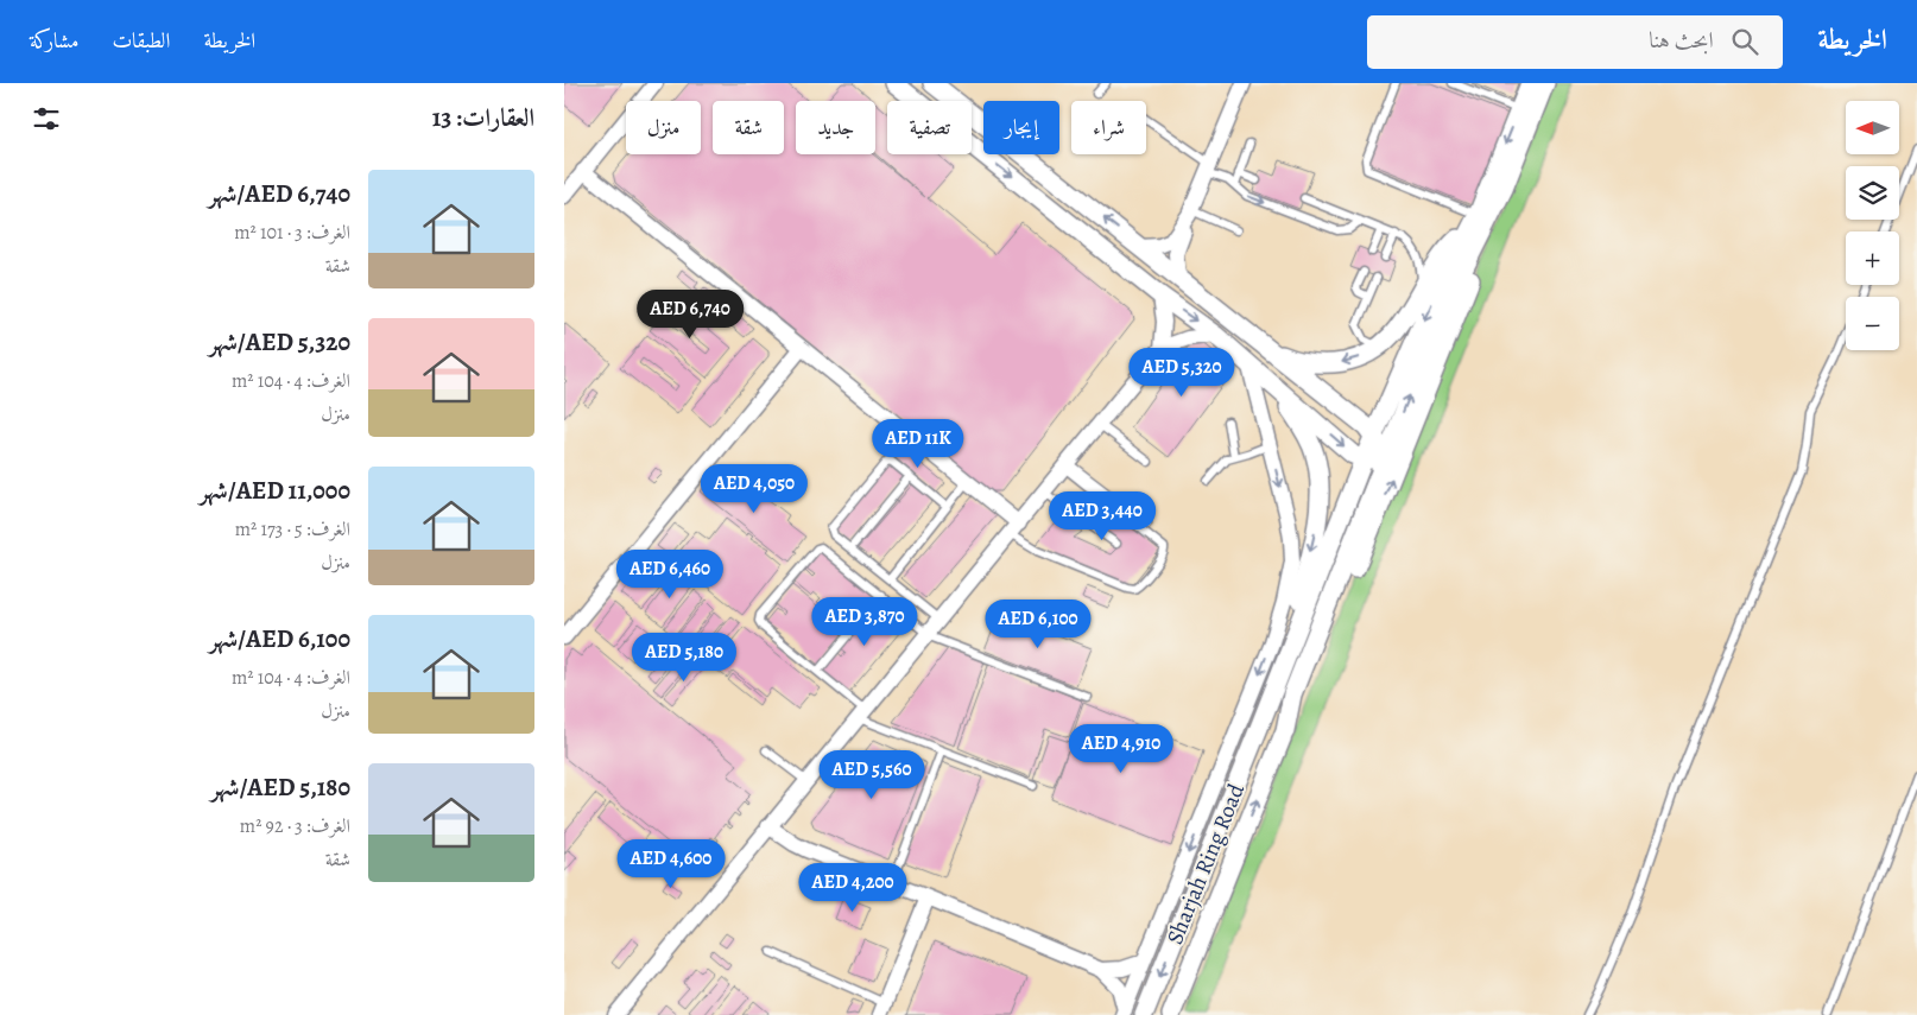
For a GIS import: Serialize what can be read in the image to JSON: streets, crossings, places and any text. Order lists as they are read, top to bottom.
{
  "streets": {
    "street": ["Sharjah Ring Road"]
  },
  "north": "left",
  "page": {
    "header": "الخريطة",
    "search": "ابحث هنا",
    "nav": ["الخريطة", "الطبقات", "مشاركة"],
    "heading": "العقارات: 13",
    "map_buttons": ["+", "−"],
    "chip": [
      "شراء",
      "إيجار",
      "تصفية",
      "جديد",
      "شقة",
      "منزل"
    ],
    "list": [
      {
        "name": "AED 6,740/شهر",
        "note": "الغرف: 3 · 101 m² · شقة"
      },
      {
        "name": "AED 5,320/شهر",
        "note": "الغرف: 4 · 104 m² · منزل"
      },
      {
        "name": "AED 11,000/شهر",
        "note": "الغرف: 5 · 173 m² · منزل"
      },
      {
        "name": "AED 6,100/شهر",
        "note": "الغرف: 4 · 104 m² · منزل"
      },
      {
        "name": "AED 5,180/شهر",
        "note": "الغرف: 3 · 92 m² · شقة"
      }
    ],
    "price": [
      "AED 6,740",
      "AED 5,320",
      "AED 11K",
      "AED 4,050",
      "AED 3,440",
      "AED 6,460",
      "AED 3,870",
      "AED 6,100",
      "AED 5,180",
      "AED 4,910",
      "AED 5,560",
      "AED 4,600",
      "AED 4,200"
    ]
  }
}
